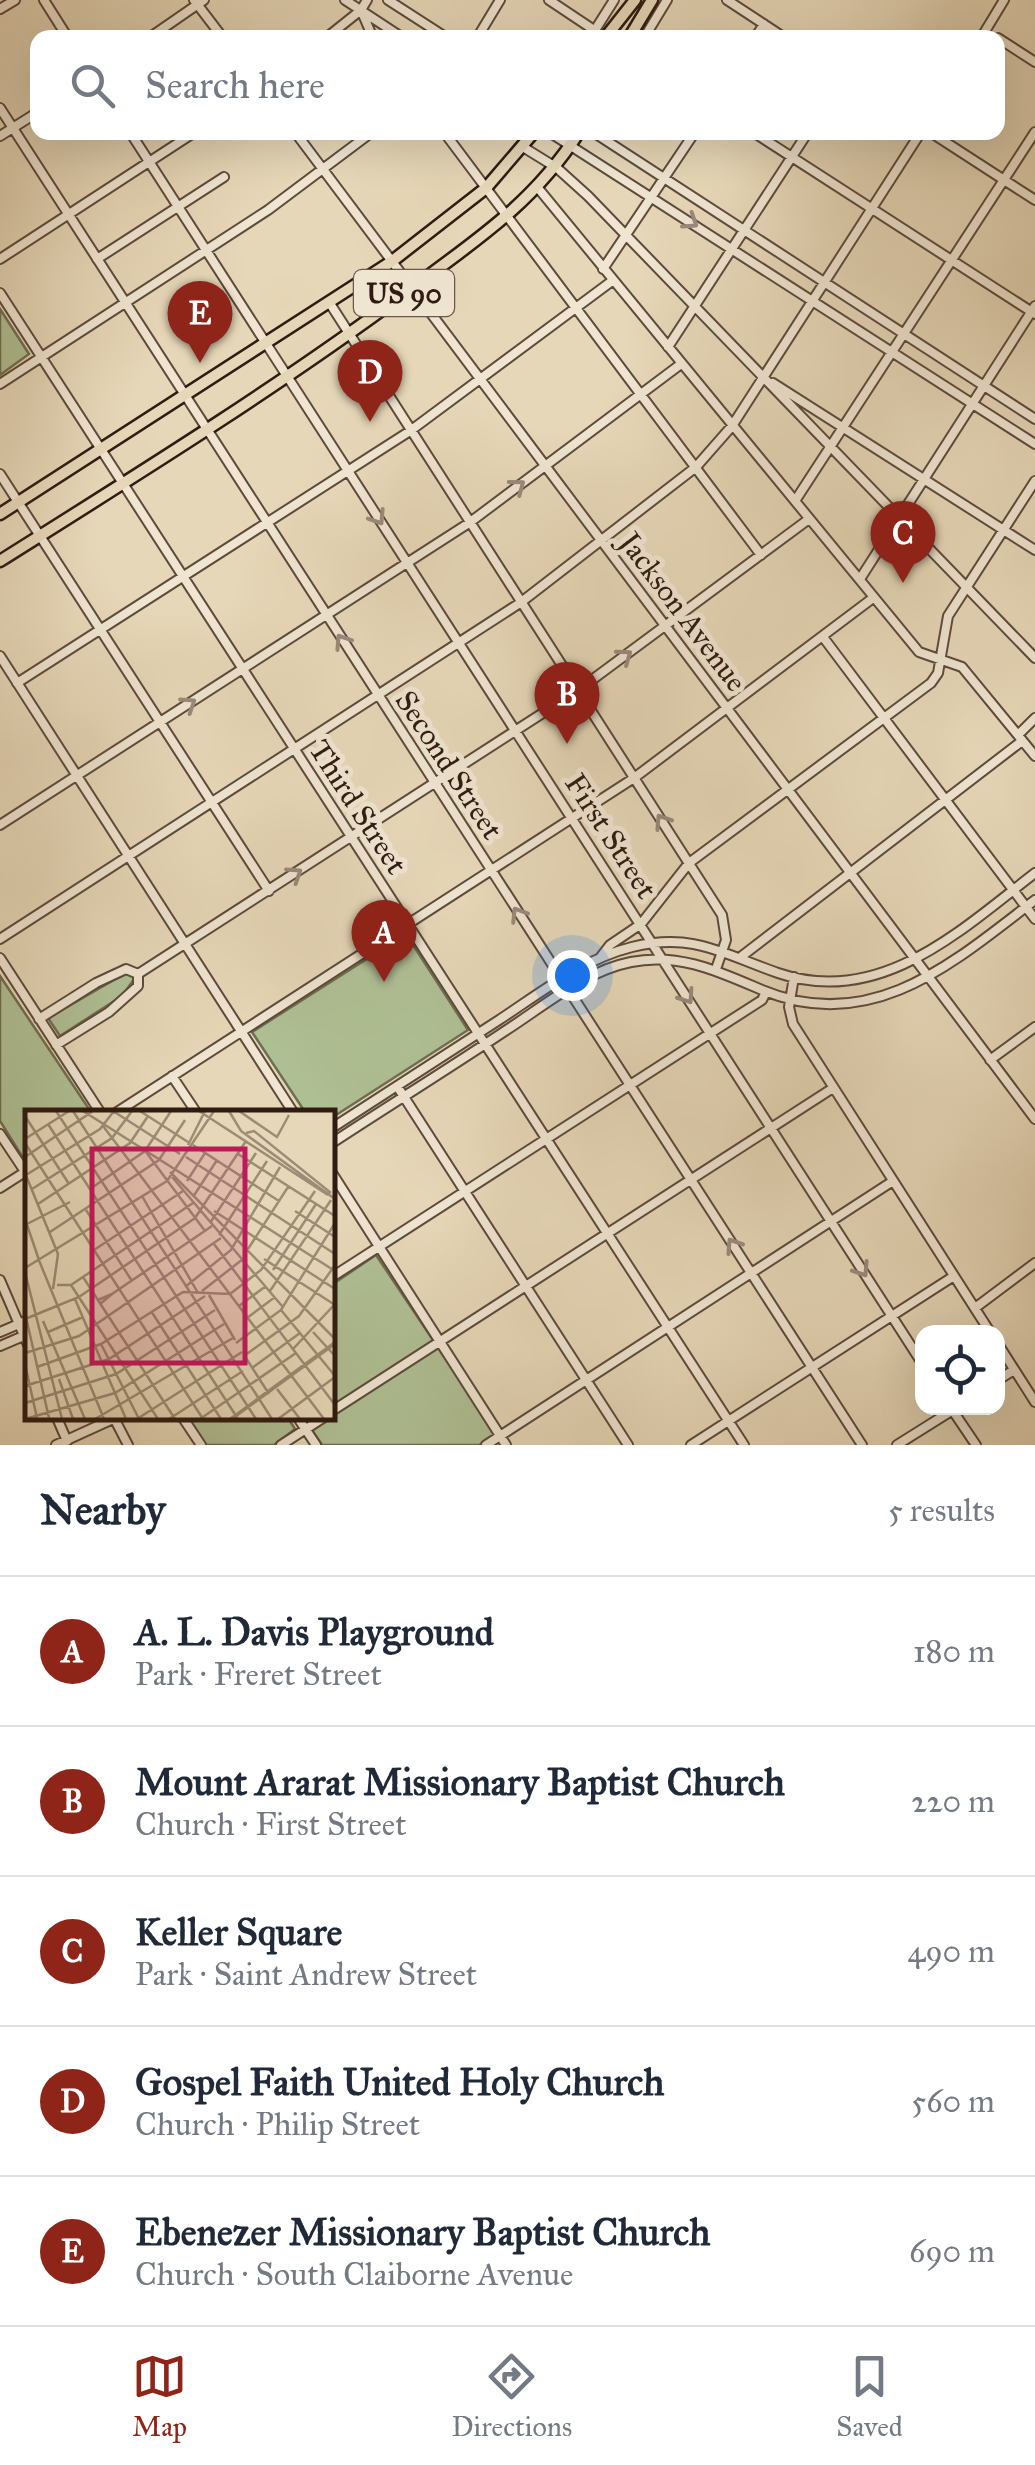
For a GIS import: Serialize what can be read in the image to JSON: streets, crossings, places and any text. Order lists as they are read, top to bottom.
{
  "streets": {
    "main road": ["US 90"],
    "street": [
      "Jackson Avenue",
      "Second Street",
      "Third Street",
      "First Street"
    ]
  },
  "crossings": [
    ["US 90", "Jackson Avenue"],
    ["US 90", "Second Street"],
    ["US 90", "Third Street"],
    ["US 90", "First Street"]
  ],
  "page": {
    "search": "Search here",
    "pins": [
      "E",
      "D",
      "C",
      "B",
      "A"
    ],
    "heading": ["Nearby", "5 results"],
    "list": [
      {
        "mark": "A",
        "name": "A. L. Davis Playground",
        "note": "Park · Freret Street",
        "value": "180 m"
      },
      {
        "mark": "B",
        "name": "Mount Ararat Missionary Baptist Church",
        "note": "Church · First Street",
        "value": "220 m"
      },
      {
        "mark": "C",
        "name": "Keller Square",
        "note": "Park · Saint Andrew Street",
        "value": "490 m"
      },
      {
        "mark": "D",
        "name": "Gospel Faith United Holy Church",
        "note": "Church · Philip Street",
        "value": "560 m"
      },
      {
        "mark": "E",
        "name": "Ebenezer Missionary Baptist Church",
        "note": "Church · South Claiborne Avenue",
        "value": "690 m"
      }
    ],
    "nav": ["Map", "Directions", "Saved"]
  }
}
